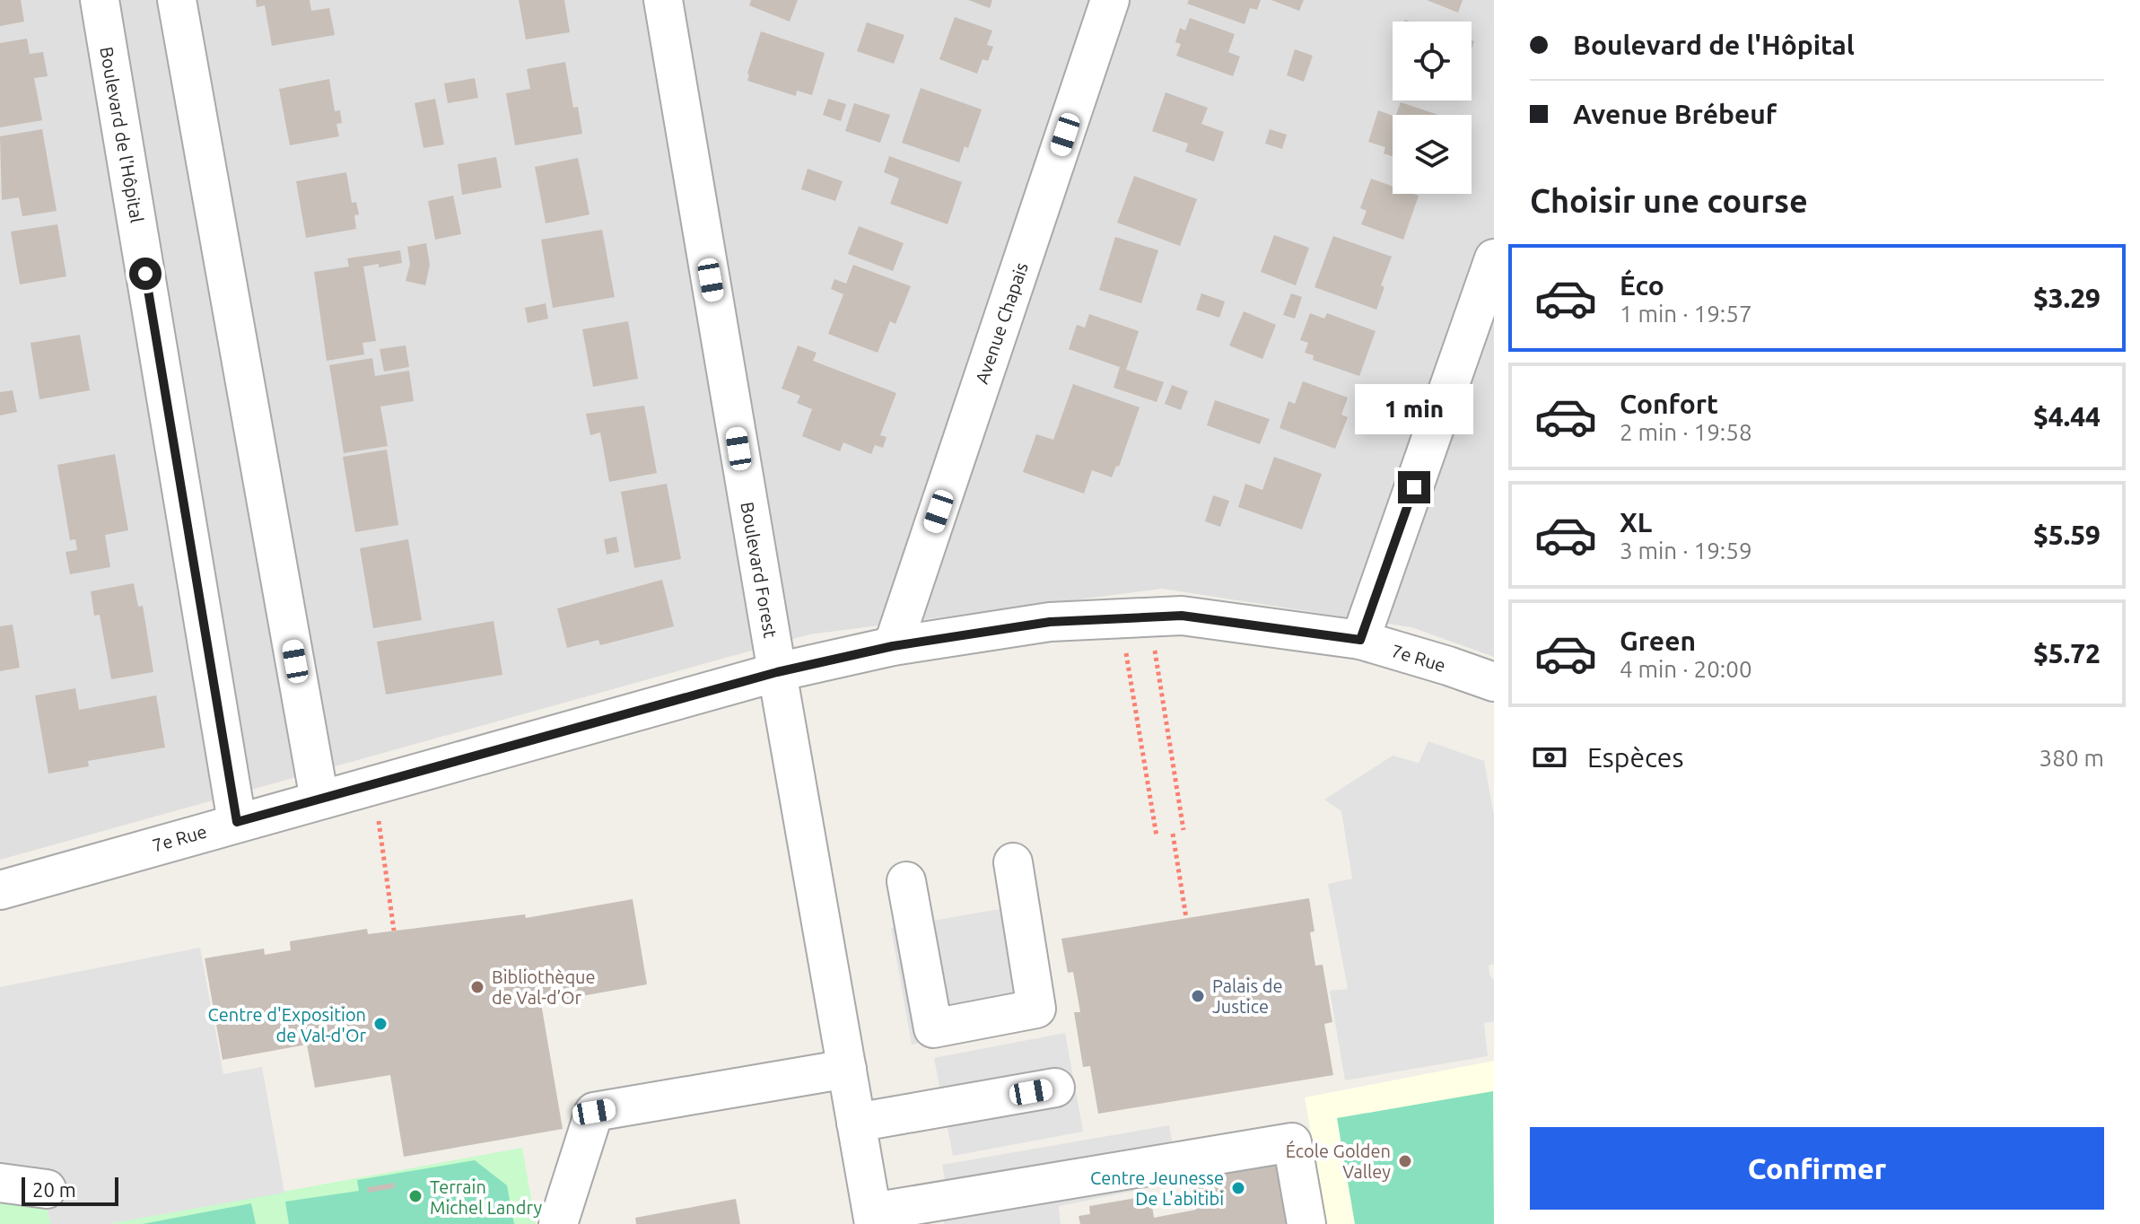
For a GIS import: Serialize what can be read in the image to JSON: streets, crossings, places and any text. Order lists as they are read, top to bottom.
{
  "streets": {
    "street": [
      "Boulevard de l'Hôpital",
      "Avenue Chapais",
      "Boulevard Forest",
      "7e Rue"
    ]
  },
  "crossings": [
    ["Boulevard de l'Hôpital", "7e Rue"],
    ["Avenue Chapais", "7e Rue"],
    ["Boulevard Forest", "7e Rue"]
  ],
  "places": [
    "Bibliothèque de Val-d’Or",
    "Palais de Justice",
    "Centre d'Exposition de Val-d'Or",
    "École Golden Valley",
    "Centre Jeunesse De L'abitibi",
    "Terrain Michel Landry"
  ],
  "scale_bar": "20 m",
  "page": {
    "banner": ["Boulevard de l'Hôpital", "Avenue Brébeuf"],
    "heading": "Choisir une course",
    "list": [
      {
        "name": "Éco",
        "note": "1 min · 19:57",
        "value": "$3.29"
      },
      {
        "name": "Confort",
        "note": "2 min · 19:58",
        "value": "$4.44"
      },
      {
        "name": "XL",
        "note": "3 min · 19:59",
        "value": "$5.59"
      },
      {
        "name": "Green",
        "note": "4 min · 20:00",
        "value": "$5.72"
      }
    ],
    "bubble": "1 min",
    "pay": ["Espèces", "380 m"],
    "buttons": "Confirmer",
    "scale": "20 m"
  }
}
